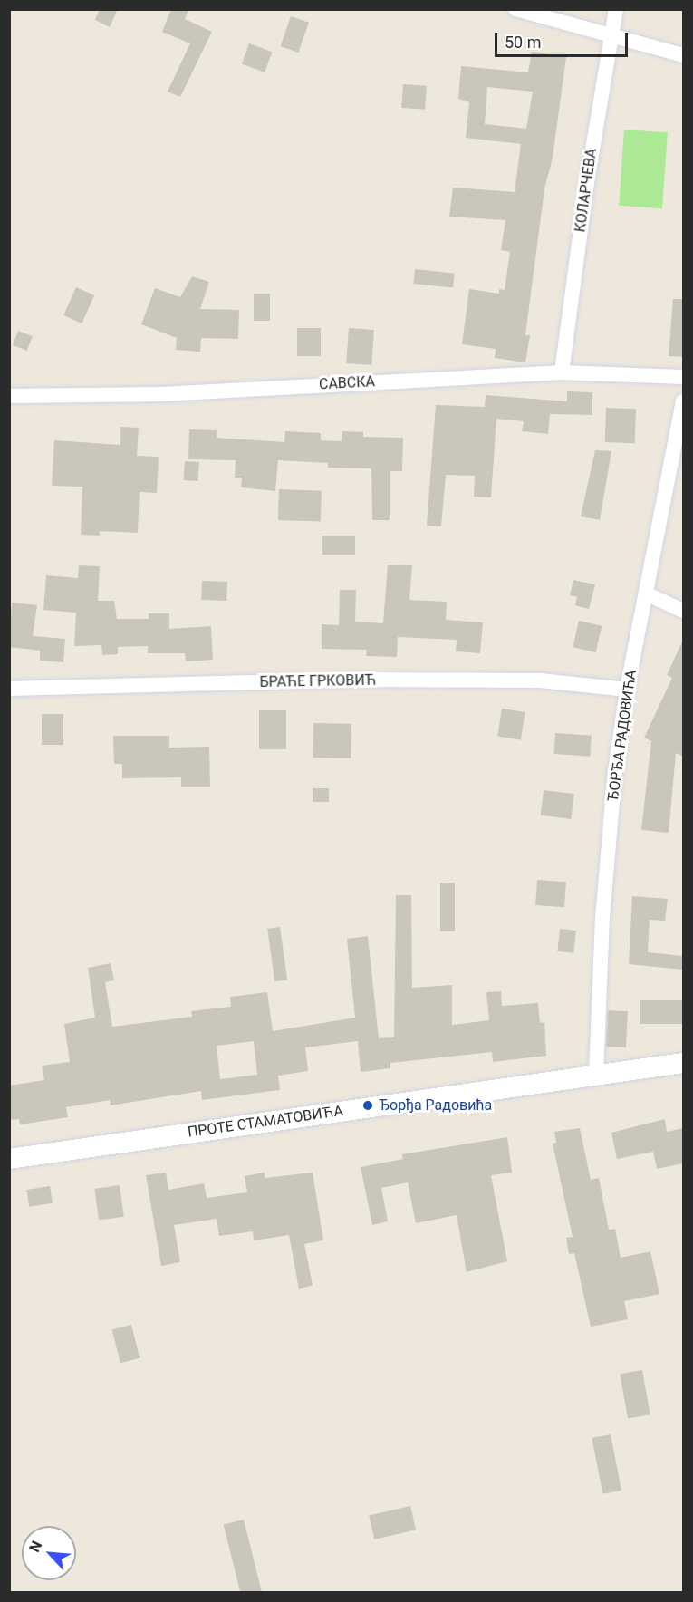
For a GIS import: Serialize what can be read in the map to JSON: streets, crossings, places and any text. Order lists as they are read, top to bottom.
{
  "streets": {
    "street": [
      "КОЛАРЧЕВА",
      "САВСКА",
      "БРАЋЕ ГРКОВИЋ",
      "ЂОРЂА РАДОВИЋА",
      "ПРОТЕ СТАМАТОВИЋА"
    ]
  },
  "crossings": [
    ["КОЛАРЧЕВА", "САВСКА"],
    ["БРАЋЕ ГРКОВИЋ", "ЂОРЂА РАДОВИЋА"],
    ["ЂОРЂА РАДОВИЋА", "ПРОТЕ СТАМАТОВИЋА"]
  ],
  "places": ["Ђорђа Радовића"],
  "scale_bar": "50 m",
  "north": "top left"
}
